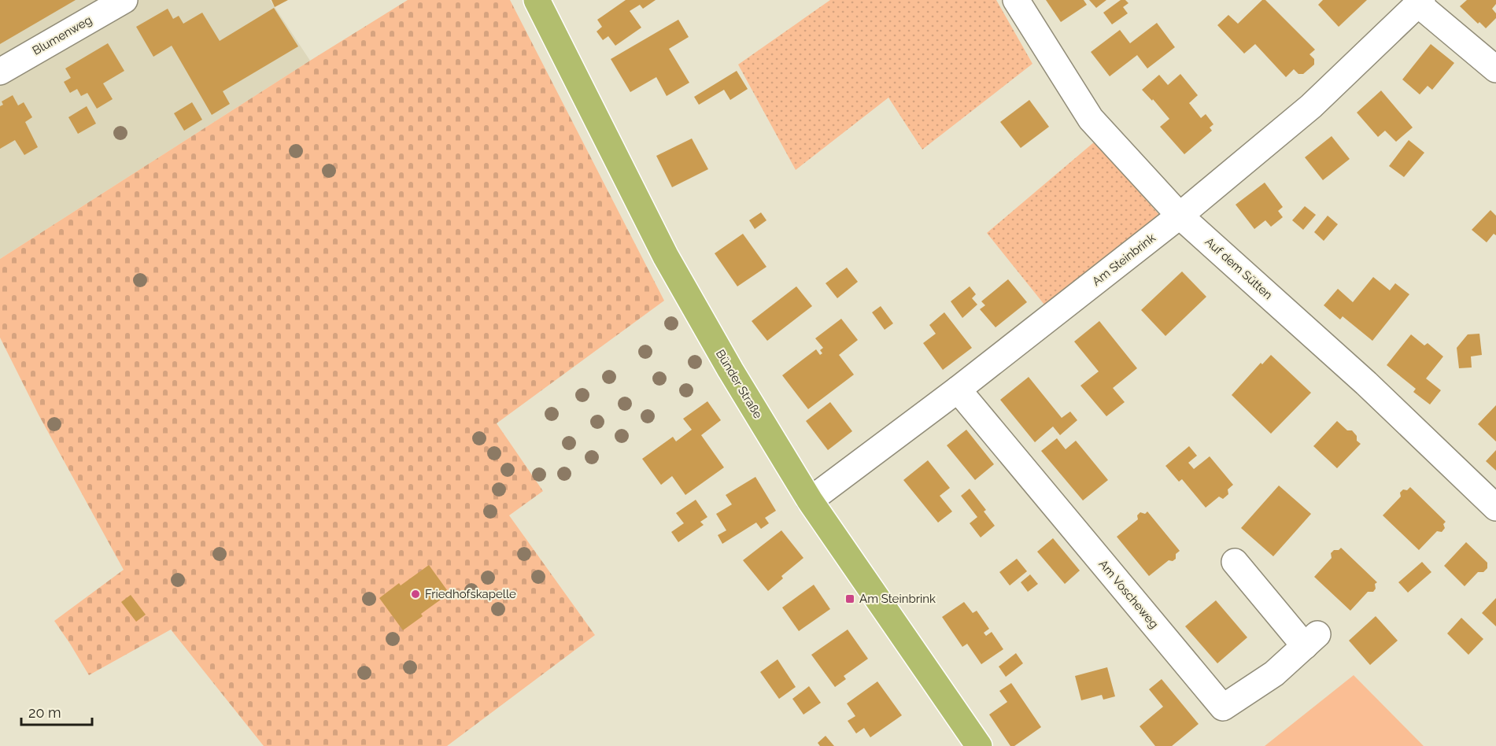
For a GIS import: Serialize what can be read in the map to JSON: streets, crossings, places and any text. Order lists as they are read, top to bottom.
{
  "streets": {
    "main road": ["Bünder Straße"],
    "street": [
      "Blumenweg",
      "Am Steinbrink",
      "Auf dem Sütten",
      "Am Voscheweg"
    ]
  },
  "crossings": [
    ["Am Steinbrink", "Auf dem Sütten"],
    ["Am Steinbrink", "Bünder Straße"],
    ["Am Steinbrink", "Am Voscheweg"]
  ],
  "places": {
    "other": ["Friedhofskapelle"],
    "transit": ["Am Steinbrink"]
  },
  "scale_bar": "20 m"
}
